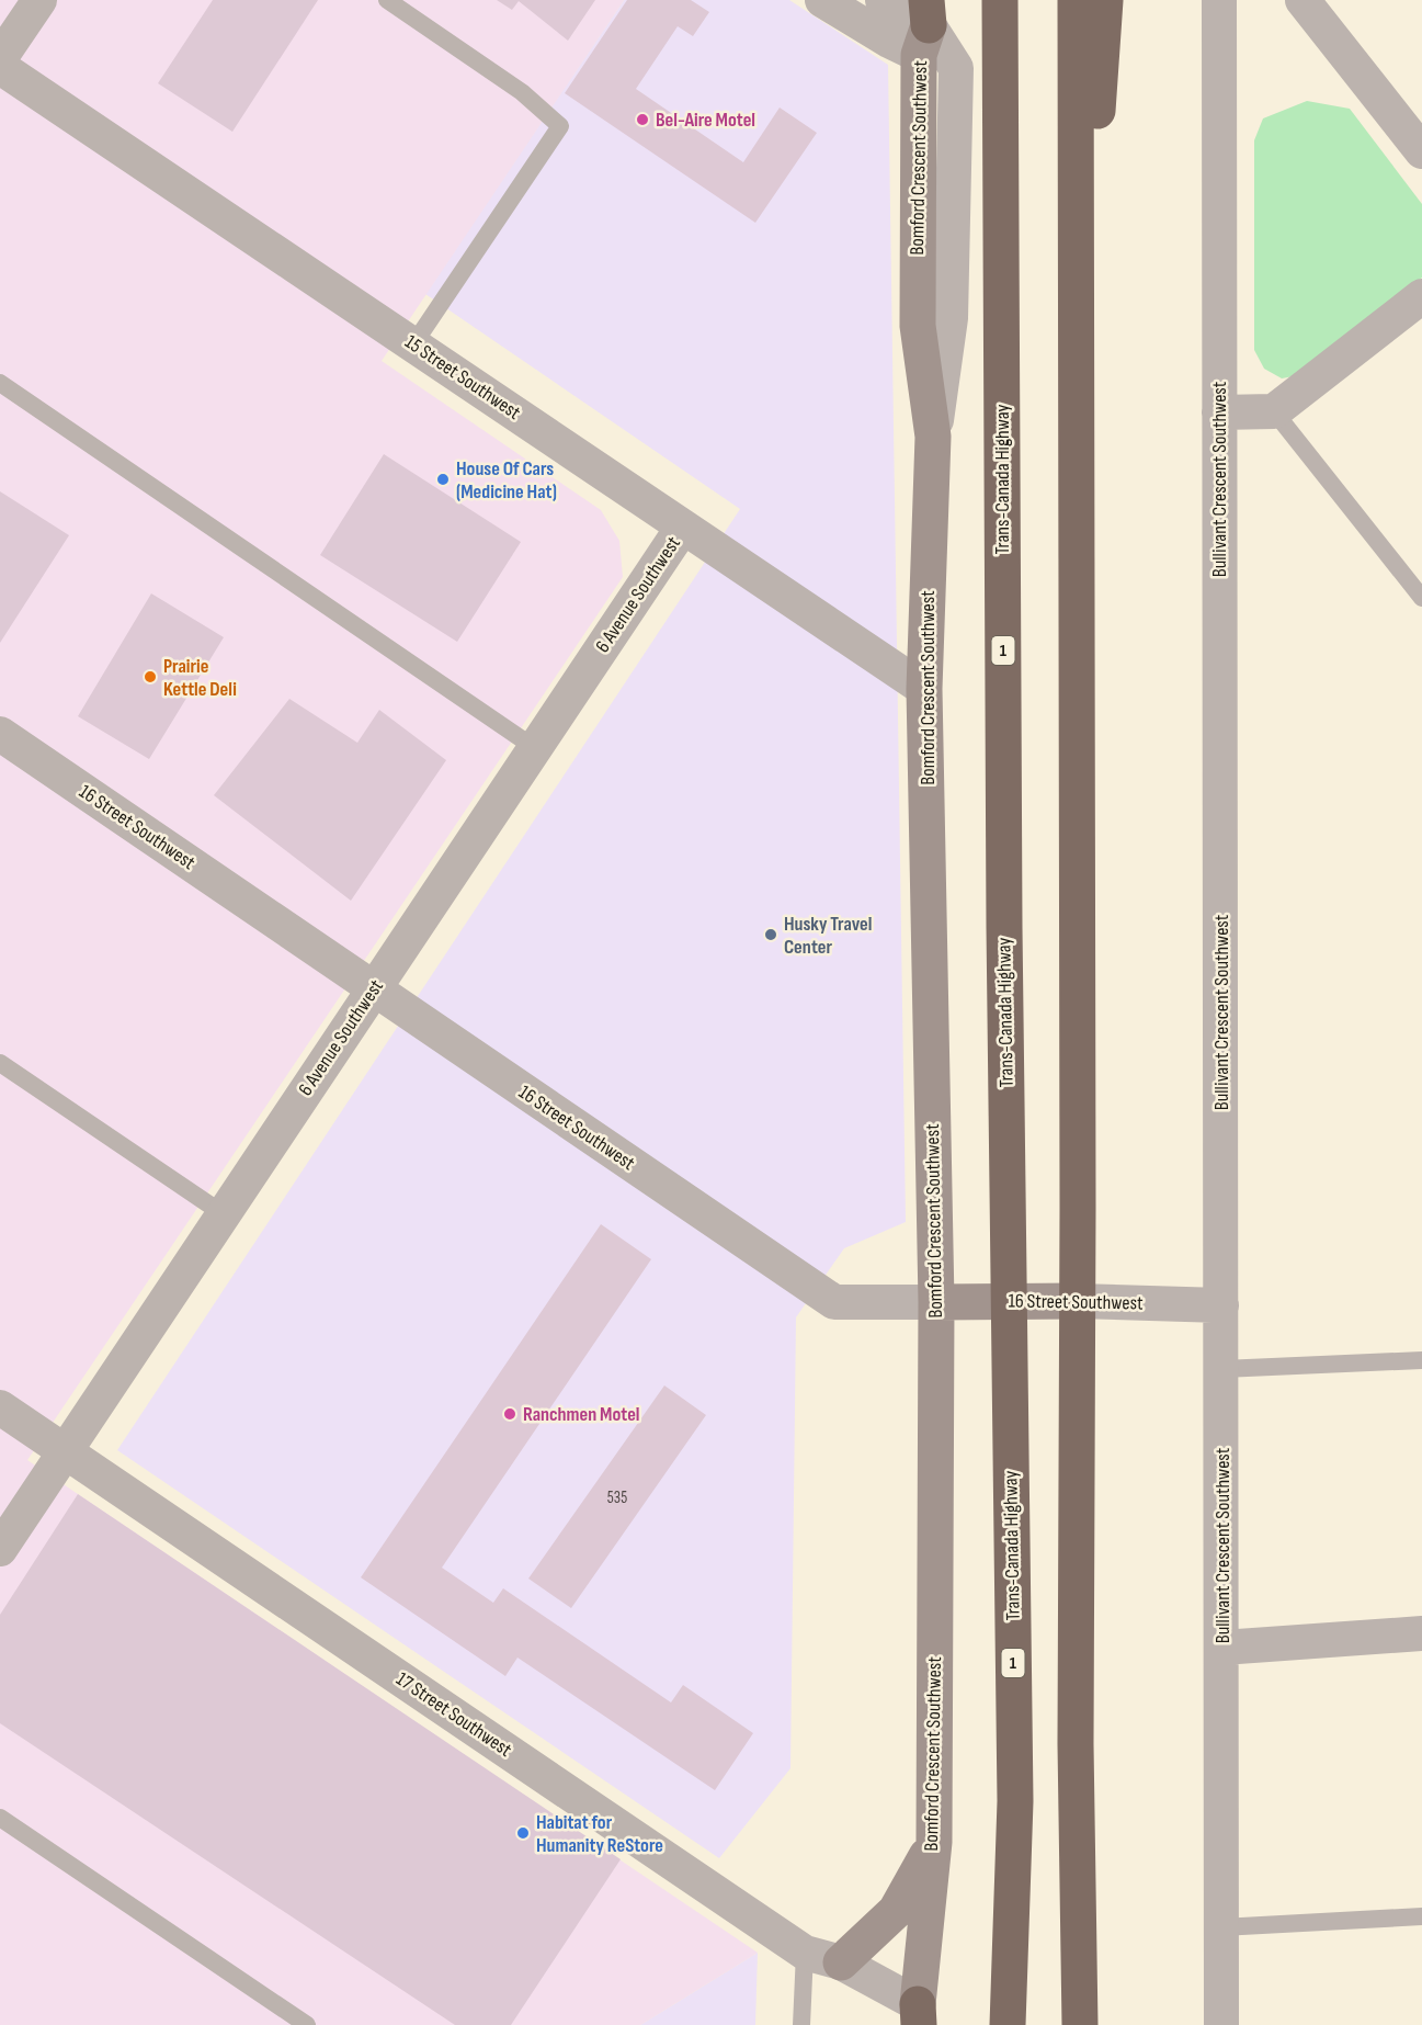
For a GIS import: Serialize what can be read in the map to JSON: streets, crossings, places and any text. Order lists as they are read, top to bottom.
{
  "streets": {
    "highway": ["Trans-Canada Highway", "1"],
    "street": [
      "Bomford Crescent Southwest",
      "15 Street Southwest",
      "Bullivant Crescent Southwest",
      "6 Avenue Southwest",
      "16 Street Southwest",
      "17 Street Southwest"
    ]
  },
  "crossings": [
    ["Bomford Crescent Southwest", "15 Street Southwest"],
    ["Bomford Crescent Southwest", "16 Street Southwest"],
    ["Bomford Crescent Southwest", "17 Street Southwest"],
    ["15 Street Southwest", "6 Avenue Southwest"],
    ["Trans-Canada Highway", "16 Street Southwest"],
    ["Bullivant Crescent Southwest", "16 Street Southwest"],
    ["6 Avenue Southwest", "16 Street Southwest"],
    ["6 Avenue Southwest", "17 Street Southwest"]
  ],
  "places": [
    "Bel-Aire Motel",
    "House Of Cars (Medicine Hat)",
    "Prairie Kettle Deli",
    "Husky Travel Center",
    "Ranchmen Motel",
    "Habitat for Humanity ReStore"
  ],
  "house_numbers": ["535"]
}
